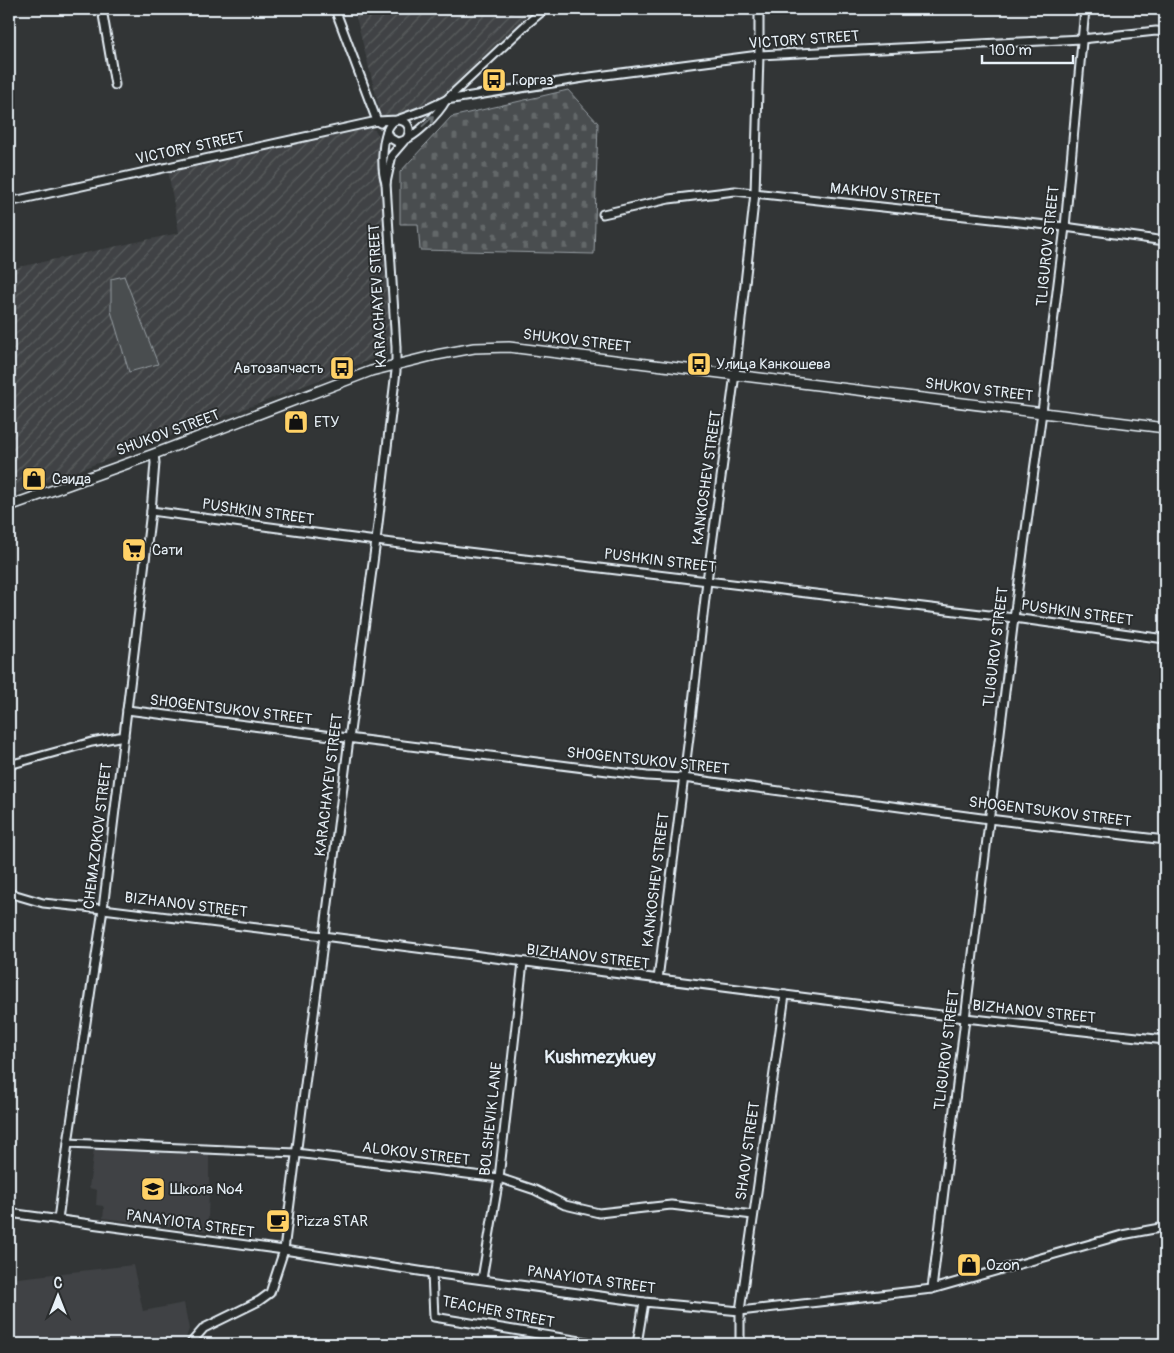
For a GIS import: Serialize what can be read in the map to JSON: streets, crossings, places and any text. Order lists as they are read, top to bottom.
{
  "streets": {
    "main road": ["SHUKOV STREET"],
    "street": [
      "VICTORY STREET",
      "MAKHOV STREET",
      "TLIGUROV STREET",
      "KARACHAYEV STREET",
      "KANKOSHEV STREET",
      "PUSHKIN STREET",
      "SHOGENTSUKOV STREET",
      "CHEMAZOKOV STREET",
      "BIZHANOV STREET",
      "BOLSHEVIK LANE",
      "SHAOV STREET",
      "ALOKOV STREET",
      "PANAYIOTA STREET",
      "TEACHER STREET"
    ]
  },
  "crossings": [
    ["VICTORY STREET", "TLIGUROV STREET"],
    ["VICTORY STREET", "KANKOSHEV STREET"],
    ["MAKHOV STREET", "TLIGUROV STREET"],
    ["MAKHOV STREET", "KANKOSHEV STREET"],
    ["TLIGUROV STREET", "SHUKOV STREET"],
    ["TLIGUROV STREET", "PUSHKIN STREET"],
    ["TLIGUROV STREET", "SHOGENTSUKOV STREET"],
    ["TLIGUROV STREET", "BIZHANOV STREET"],
    ["TLIGUROV STREET", "PANAYIOTA STREET"],
    ["KARACHAYEV STREET", "SHUKOV STREET"],
    ["KARACHAYEV STREET", "PUSHKIN STREET"],
    ["KARACHAYEV STREET", "SHOGENTSUKOV STREET"],
    ["KARACHAYEV STREET", "BIZHANOV STREET"],
    ["KARACHAYEV STREET", "ALOKOV STREET"],
    ["KARACHAYEV STREET", "PANAYIOTA STREET"],
    ["SHUKOV STREET", "KANKOSHEV STREET"],
    ["SHUKOV STREET", "CHEMAZOKOV STREET"],
    ["KANKOSHEV STREET", "PUSHKIN STREET"],
    ["KANKOSHEV STREET", "SHOGENTSUKOV STREET"],
    ["KANKOSHEV STREET", "BIZHANOV STREET"],
    ["PUSHKIN STREET", "CHEMAZOKOV STREET"],
    ["SHOGENTSUKOV STREET", "CHEMAZOKOV STREET"],
    ["CHEMAZOKOV STREET", "BIZHANOV STREET"],
    ["CHEMAZOKOV STREET", "ALOKOV STREET"],
    ["CHEMAZOKOV STREET", "PANAYIOTA STREET"],
    ["BIZHANOV STREET", "BOLSHEVIK LANE"],
    ["BIZHANOV STREET", "SHAOV STREET"],
    ["BOLSHEVIK LANE", "ALOKOV STREET"],
    ["BOLSHEVIK LANE", "PANAYIOTA STREET"],
    ["SHAOV STREET", "ALOKOV STREET"],
    ["SHAOV STREET", "PANAYIOTA STREET"],
    ["PANAYIOTA STREET", "TEACHER STREET"]
  ],
  "districts": ["Kushmezykuey"],
  "places": {
    "bus stop": ["Горгаз", "Улица Канкошева", "Автозапчасть"],
    "shop": ["ЕТУ", "Саида", "Ozon"],
    "supermarket": ["Сати"],
    "school or university": ["Школа №4"],
    "cafe": ["Pizza STAR"]
  },
  "scale_bar": "100 m",
  "north": "top"
}
